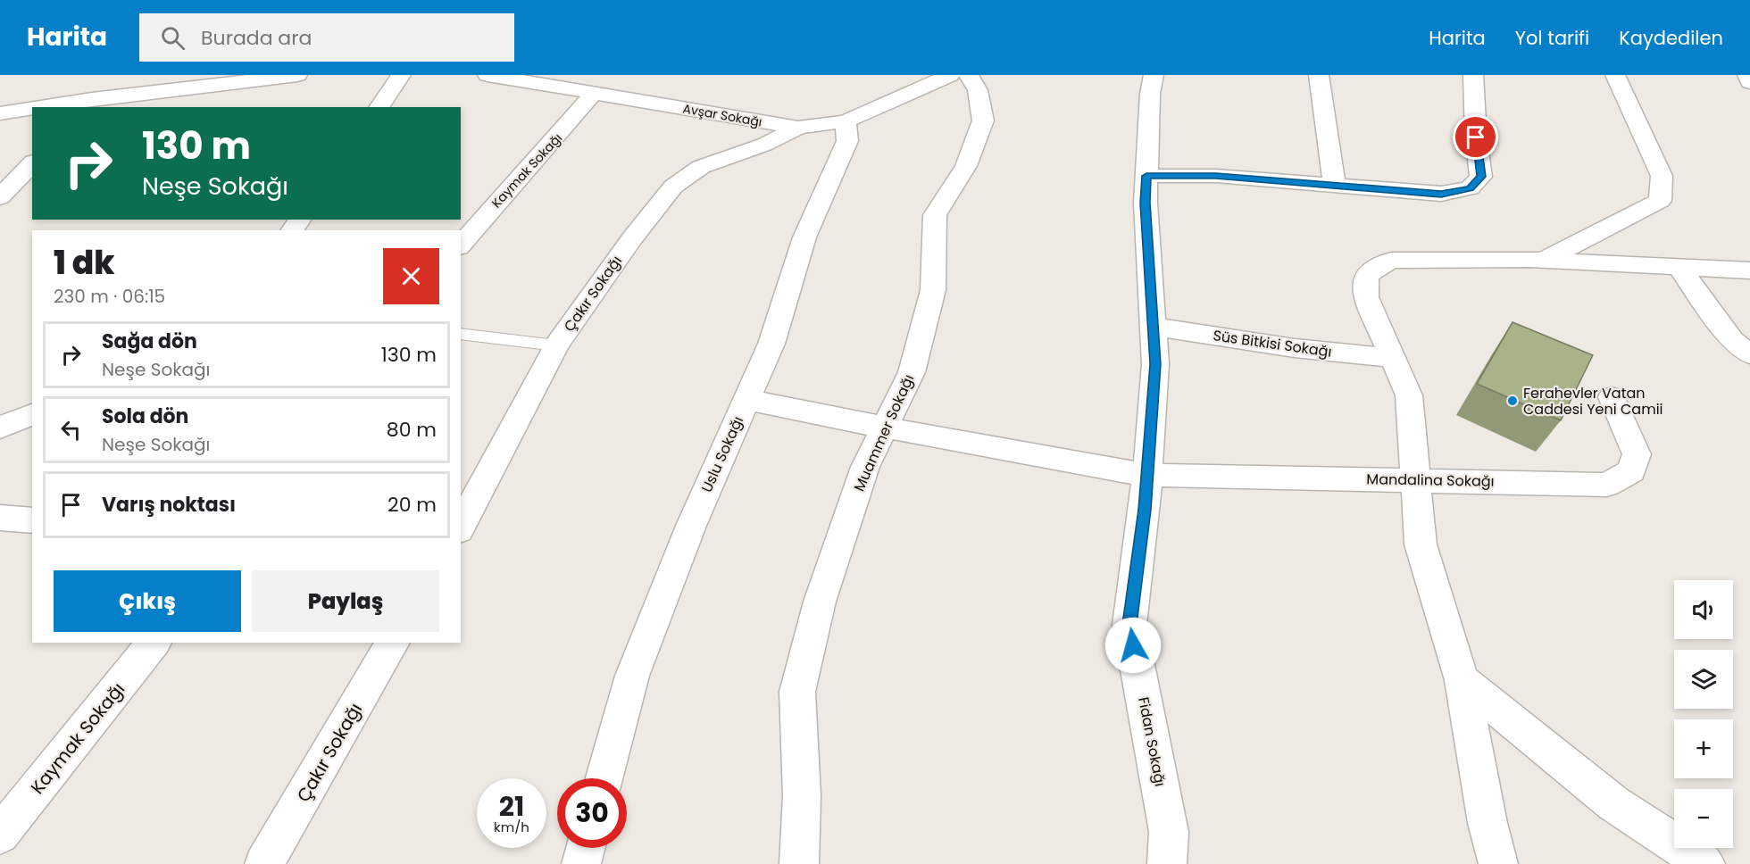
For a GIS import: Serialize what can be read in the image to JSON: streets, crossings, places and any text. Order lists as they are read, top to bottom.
{
  "streets": {
    "street": [
      "Avşar Sokağı",
      "Kaymak Sokağı",
      "Çakır Sokağı",
      "Süs Bitkisi Sokağı",
      "Muammer Sokağı",
      "Uslu Sokağı",
      "Mandalina Sokağı",
      "Fidan Sokağı"
    ]
  },
  "crossings": [
    ["Avşar Sokağı", "Kaymak Sokağı"],
    ["Avşar Sokağı", "Çakır Sokağı"],
    ["Avşar Sokağı", "Uslu Sokağı"],
    ["Süs Bitkisi Sokağı", "Fidan Sokağı"],
    ["Muammer Sokağı", "Mandalina Sokağı"],
    ["Uslu Sokağı", "Mandalina Sokağı"],
    ["Mandalina Sokağı", "Fidan Sokağı"]
  ],
  "places": ["Ferahevler Vatan Caddesi Yeni Camii"],
  "page": {
    "header": "Harita",
    "search": "Burada ara",
    "nav": ["Harita", "Yol tarifi", "Kaydedilen"],
    "turn": ["130 m", "Neşe Sokağı"],
    "heading": ["1 dk", "230 m · 06:15"],
    "list": [
      {
        "name": "Sağa dön",
        "note": "Neşe Sokağı",
        "value": "130 m"
      },
      {
        "name": "Sola dön",
        "note": "Neşe Sokağı",
        "value": "80 m"
      },
      {
        "name": "Varış noktası",
        "value": "20 m"
      }
    ],
    "buttons": ["Çıkış", "Paylaş"],
    "map_buttons": ["+", "−"],
    "speed": "21 km/h",
    "limit": "30"
  }
}
